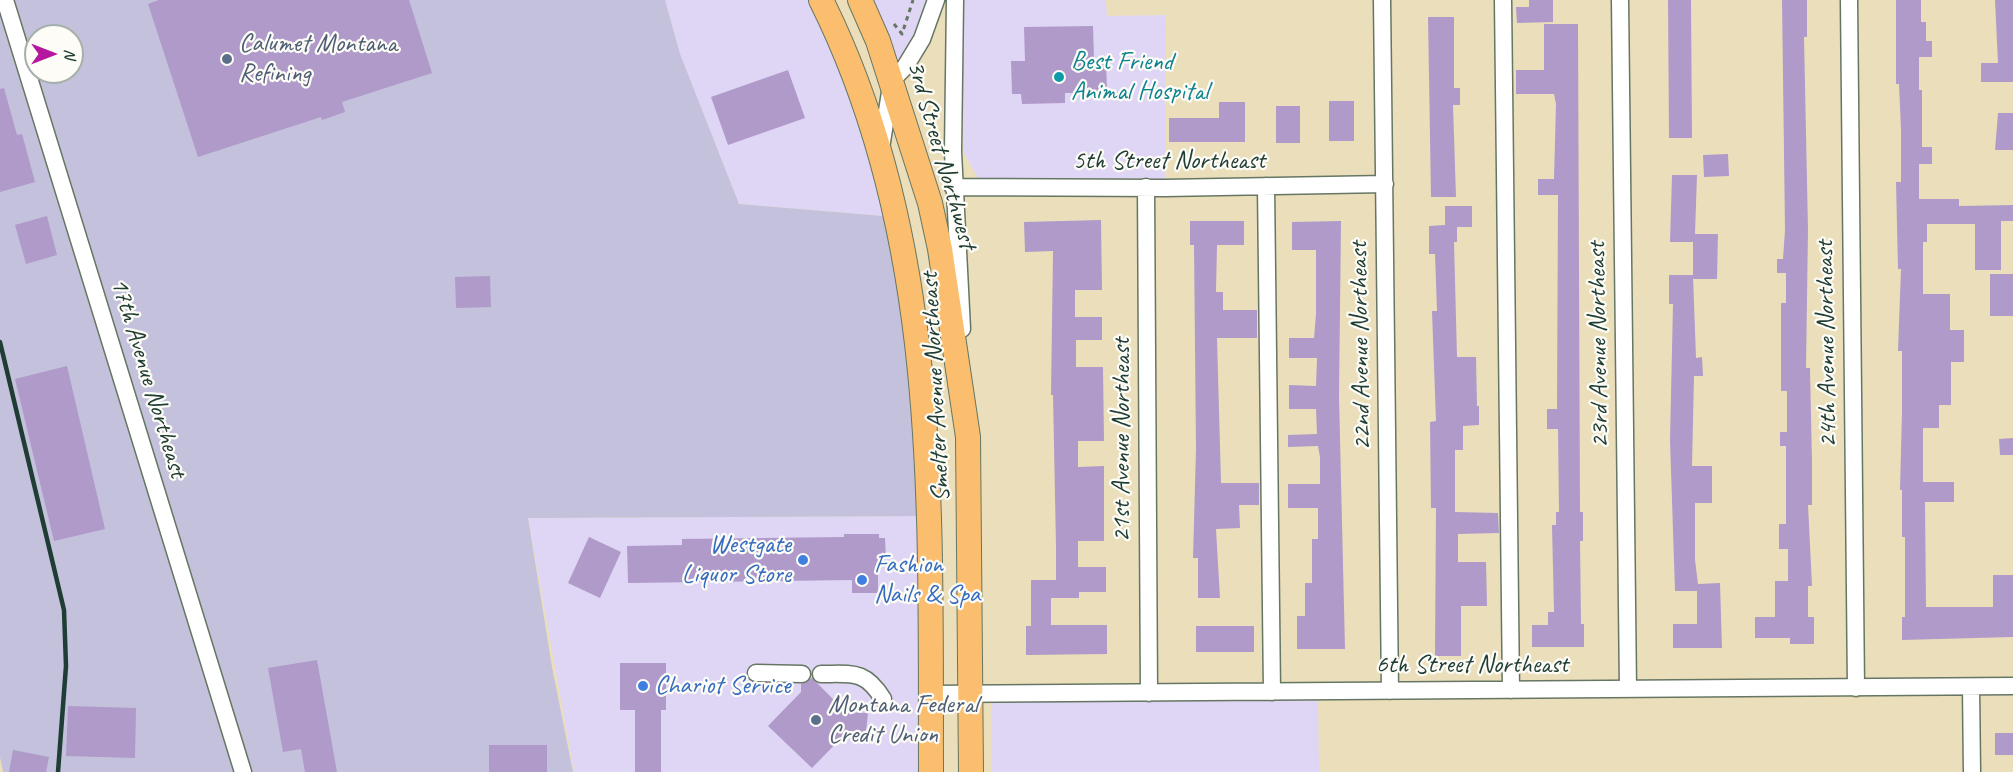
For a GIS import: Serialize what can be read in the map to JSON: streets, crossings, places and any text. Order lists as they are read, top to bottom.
{
  "streets": {
    "highway": ["3rd Street Northwest", "Smelter Avenue Northeast"],
    "street": [
      "5th Street Northeast",
      "24th Avenue Northeast",
      "23rd Avenue Northeast",
      "22nd Avenue Northeast",
      "17th Avenue Northeast",
      "21st Avenue Northeast",
      "6th Street Northeast"
    ]
  },
  "crossings": [
    ["3rd Street Northwest", "Smelter Avenue Northeast"],
    ["5th Street Northeast", "22nd Avenue Northeast"],
    ["5th Street Northeast", "Smelter Avenue Northeast"],
    ["5th Street Northeast", "21st Avenue Northeast"],
    ["24th Avenue Northeast", "6th Street Northeast"],
    ["23rd Avenue Northeast", "6th Street Northeast"],
    ["22nd Avenue Northeast", "6th Street Northeast"],
    ["Smelter Avenue Northeast", "6th Street Northeast"],
    ["21st Avenue Northeast", "6th Street Northeast"]
  ],
  "places": [
    "Calumet Montana Refining",
    "Best Friend Animal Hospital",
    "Westgate Liquor Store",
    "Fashion Nails & Spa",
    "Chariot Service",
    "Montana Federal Credit Union"
  ],
  "north": "right"
}
